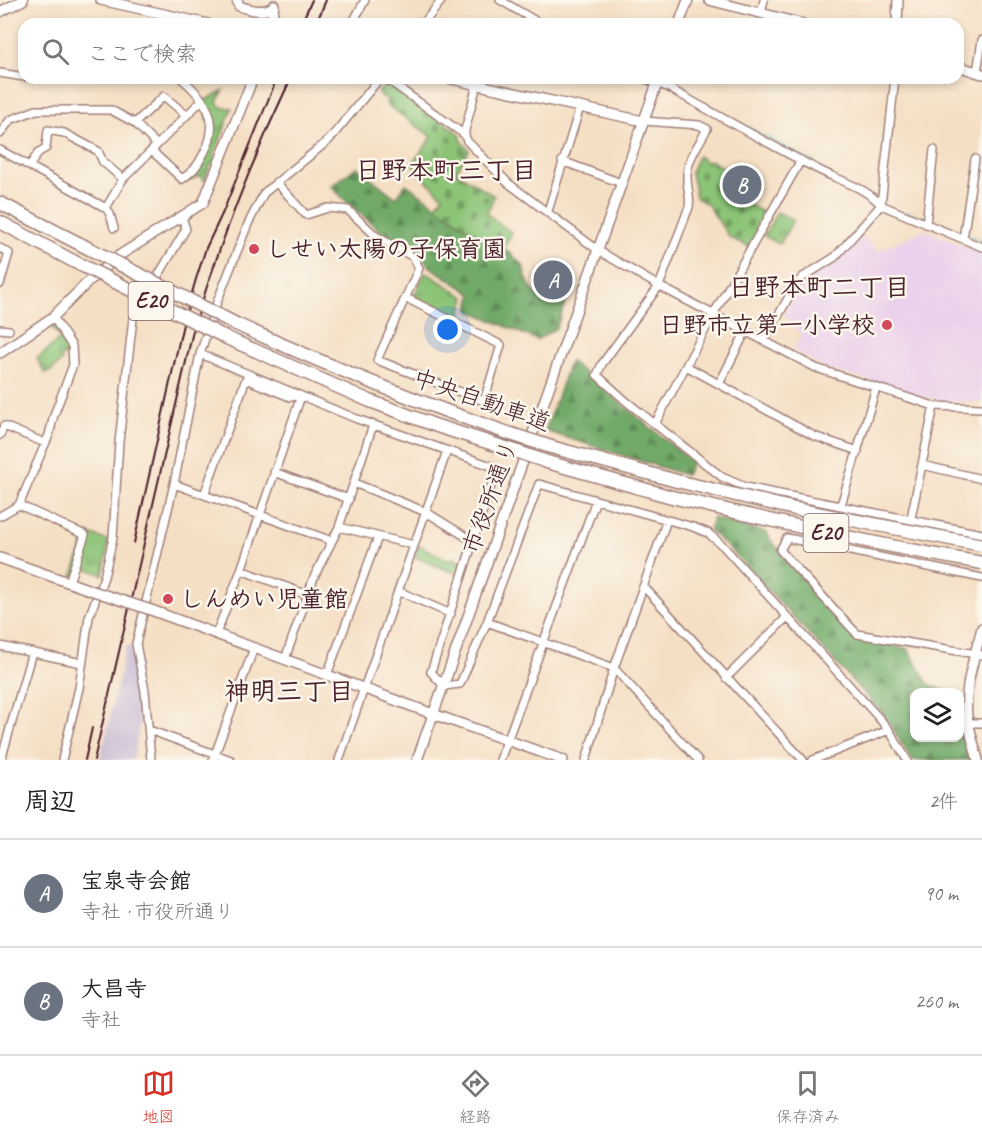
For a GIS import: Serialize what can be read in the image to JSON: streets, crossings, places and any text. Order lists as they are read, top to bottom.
{
  "streets": {
    "highway": ["E20", "中央自動車道"],
    "street": ["市役所通り"]
  },
  "districts": ["日野本町三丁目", "日野本町二丁目", "神明三丁目"],
  "places": ["しせい太陽の子保育園", "日野市立第一小学校", "しんめい児童館"],
  "page": {
    "search": "ここで検索",
    "pins": ["B", "A"],
    "heading": ["周辺", "2件"],
    "list": [
      {
        "mark": "A",
        "name": "宝泉寺会館",
        "note": "寺社 · 市役所通り",
        "value": "90 m"
      },
      {
        "mark": "B",
        "name": "大昌寺",
        "note": "寺社",
        "value": "260 m"
      }
    ],
    "nav": ["地図", "経路", "保存済み"]
  }
}
